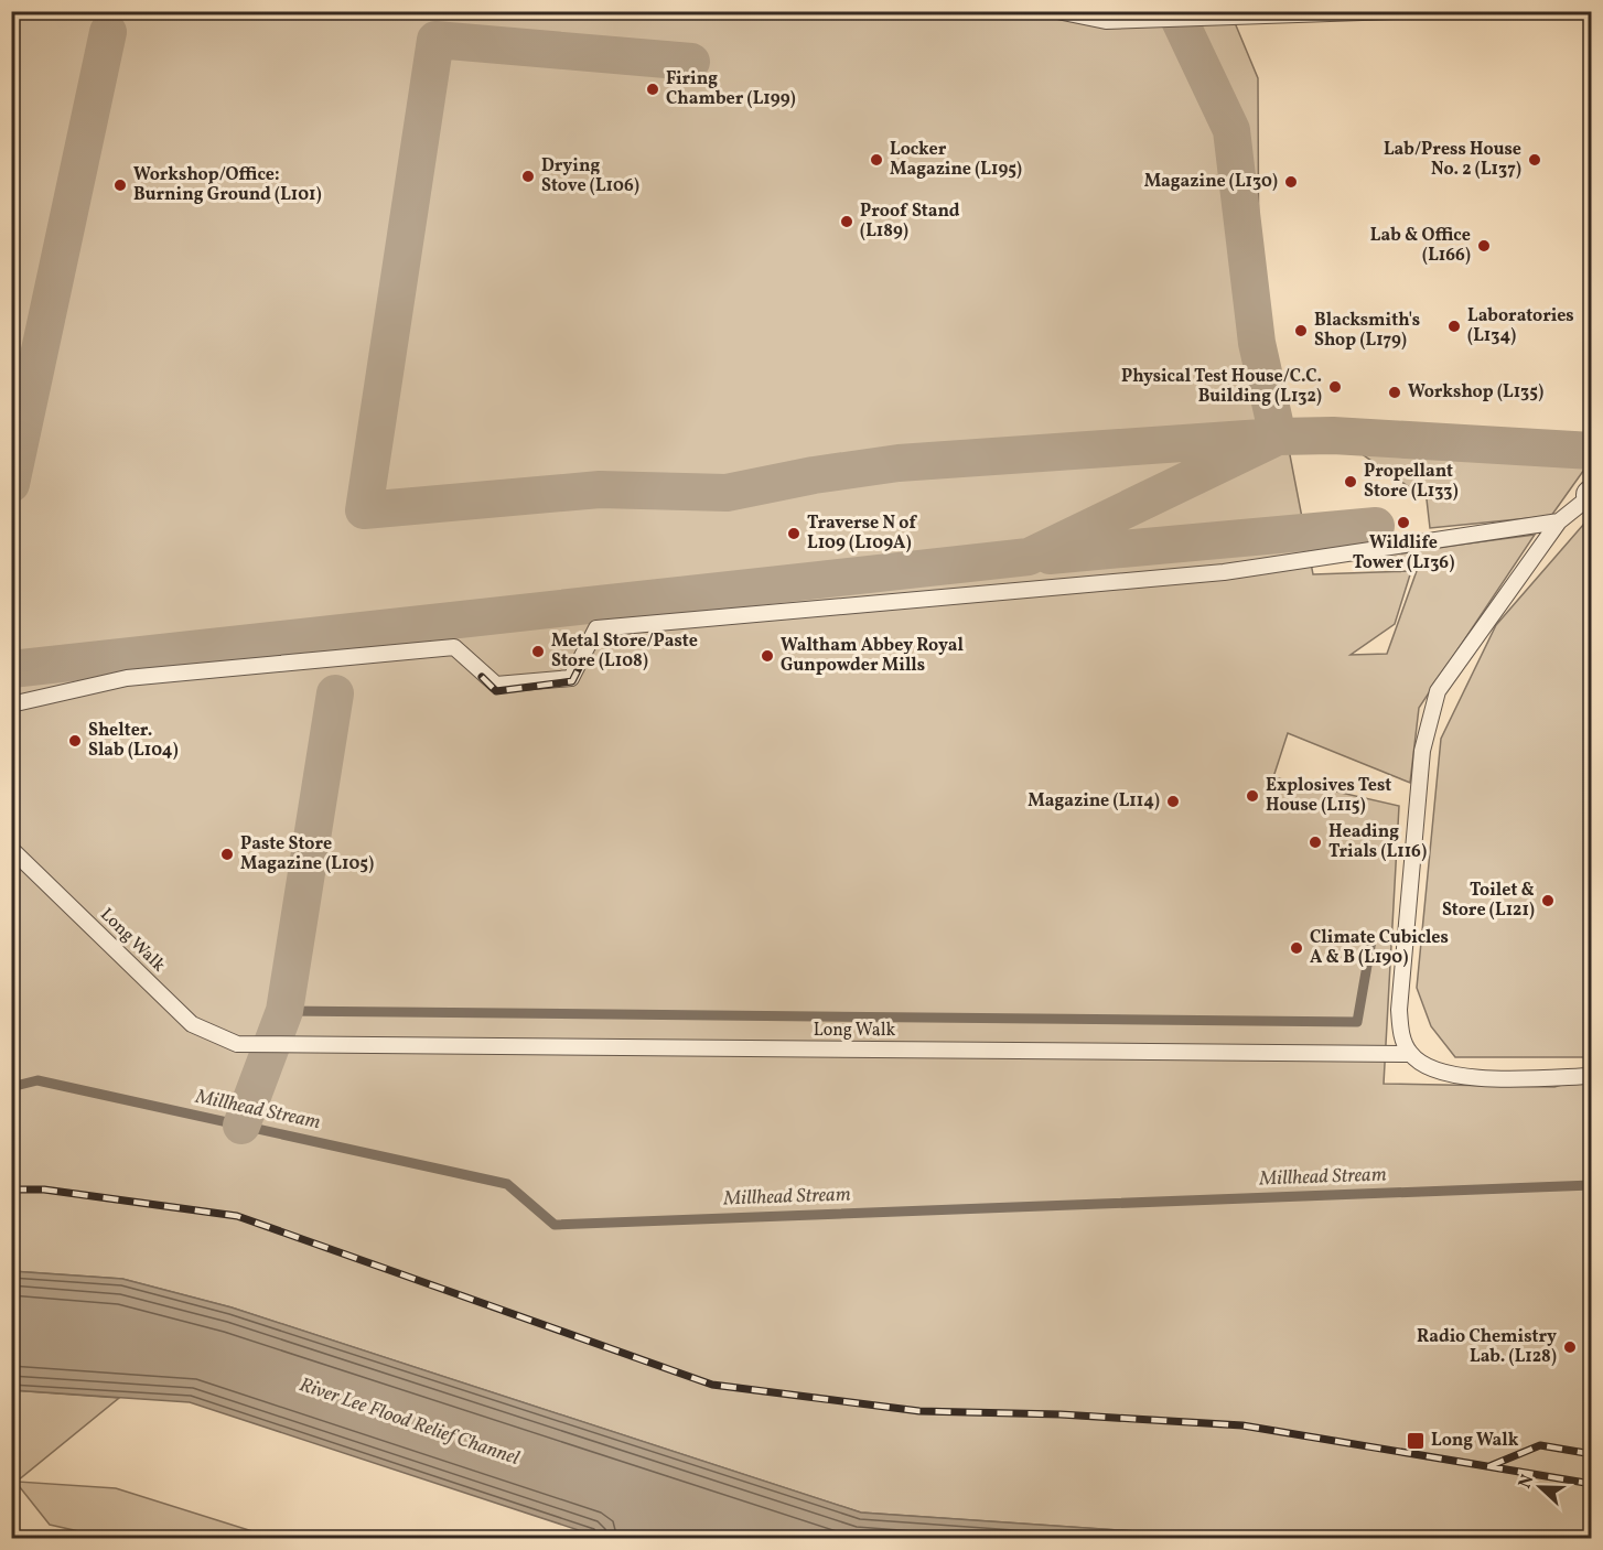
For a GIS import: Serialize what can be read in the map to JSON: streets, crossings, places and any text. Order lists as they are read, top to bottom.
{
  "streets": {
    "lane": ["Long Walk"]
  },
  "water": ["Millhead Stream", "River Lee Flood Relief Channel"],
  "places": {
    "other": [
      "Firing Chamber (L199)",
      "Locker Magazine (L195)",
      "Lab/Press House No. 2 (L137)",
      "Drying Stove (L106)",
      "Magazine (L130)",
      "Workshop/Office: Burning Ground (L101)",
      "Proof Stand (L189)",
      "Lab & Office (L166)",
      "Laboratories (L134)",
      "Blacksmith's Shop (L179)",
      "Physical Test House/C.C. Building (L132)",
      "Workshop (L135)",
      "Propellant Store (L133)",
      "Wildlife Tower (L136)",
      "Traverse N of L109 (L109A)",
      "Metal Store/Paste Store (L108)",
      "Waltham Abbey Royal Gunpowder Mills",
      "Shelter. Slab (L104)",
      "Explosives Test House (L115)",
      "Magazine (L114)",
      "Heading Trials (L116)",
      "Paste Store Magazine (L105)",
      "Toilet & Store (L121)",
      "Climate Cubicles A & B (L190)",
      "Radio Chemistry Lab. (L128)"
    ],
    "transit": ["Long Walk"]
  },
  "north": "left"
}
